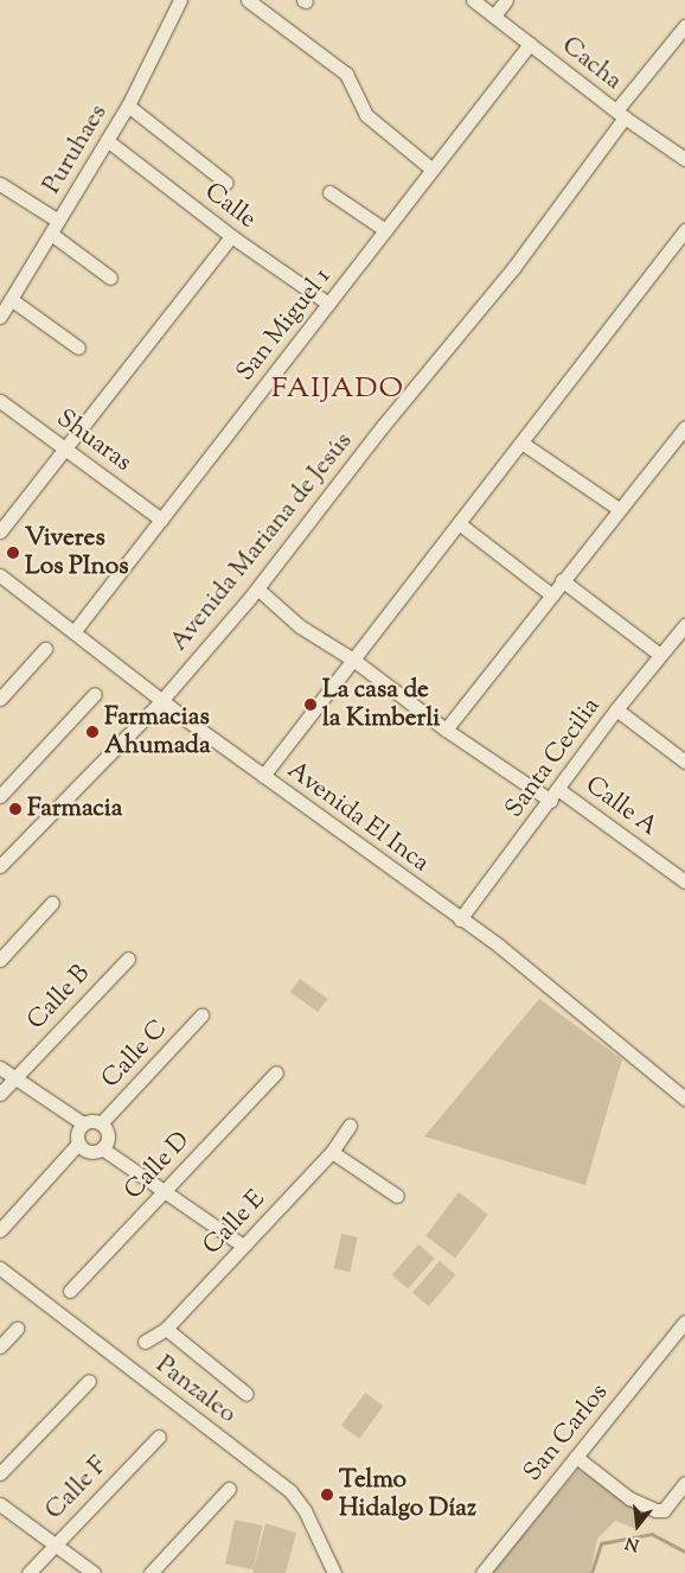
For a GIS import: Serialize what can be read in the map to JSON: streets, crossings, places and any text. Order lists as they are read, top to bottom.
{
  "streets": {
    "street": [
      "Cacha",
      "Puruhaes",
      "Calle",
      "San Miguel 1",
      "Shuaras",
      "Avenida Mariana de Jesús",
      "Santa Cecilia",
      "Calle A",
      "Avenida El Inca",
      "Calle B",
      "Calle C",
      "Calle D",
      "Calle E",
      "Panzaleo",
      "San Carlos",
      "Calle F"
    ]
  },
  "crossings": [
    ["Cacha", "San Miguel 1"],
    ["Cacha", "Avenida Mariana de Jesús"],
    ["Puruhaes", "Calle"],
    ["Calle", "San Miguel 1"],
    ["San Miguel 1", "Shuaras"],
    ["San Miguel 1", "Avenida El Inca"],
    ["Avenida Mariana de Jesús", "Calle A"],
    ["Avenida Mariana de Jesús", "Avenida El Inca"],
    ["Santa Cecilia", "Calle A"],
    ["Santa Cecilia", "Avenida El Inca"]
  ],
  "districts": ["FAIJADO"],
  "places": [
    "Viveres Los PInos",
    "La casa de la Kimberli",
    "Farmacias Ahumada",
    "Farmacia",
    "Telmo Hidalgo Díaz"
  ],
  "north": "bottom"
}
